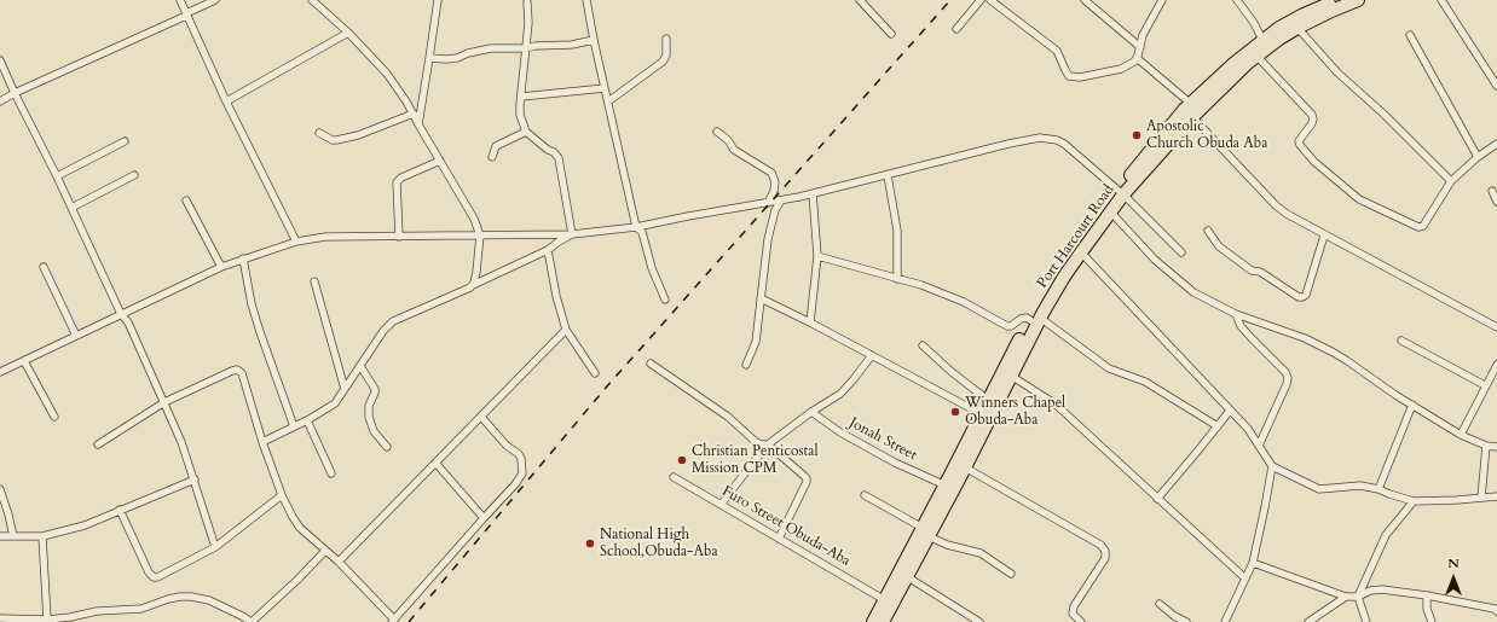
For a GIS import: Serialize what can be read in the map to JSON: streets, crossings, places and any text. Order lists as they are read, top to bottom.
{
  "streets": {
    "highway": ["Port Harcourt Road"],
    "street": ["Jonah Street", "Furo Street Obuda-Aba"]
  },
  "crossings": [
    ["Port Harcourt Road", "Jonah Street"],
    ["Port Harcourt Road", "Furo Street Obuda-Aba"]
  ],
  "places": [
    "Apostolic Church Obuda Aba",
    "Winners Chapel Obuda-Aba",
    "Christian Penticostal Mission CPM",
    "National High School,Obuda-Aba"
  ],
  "north": "top"
}
